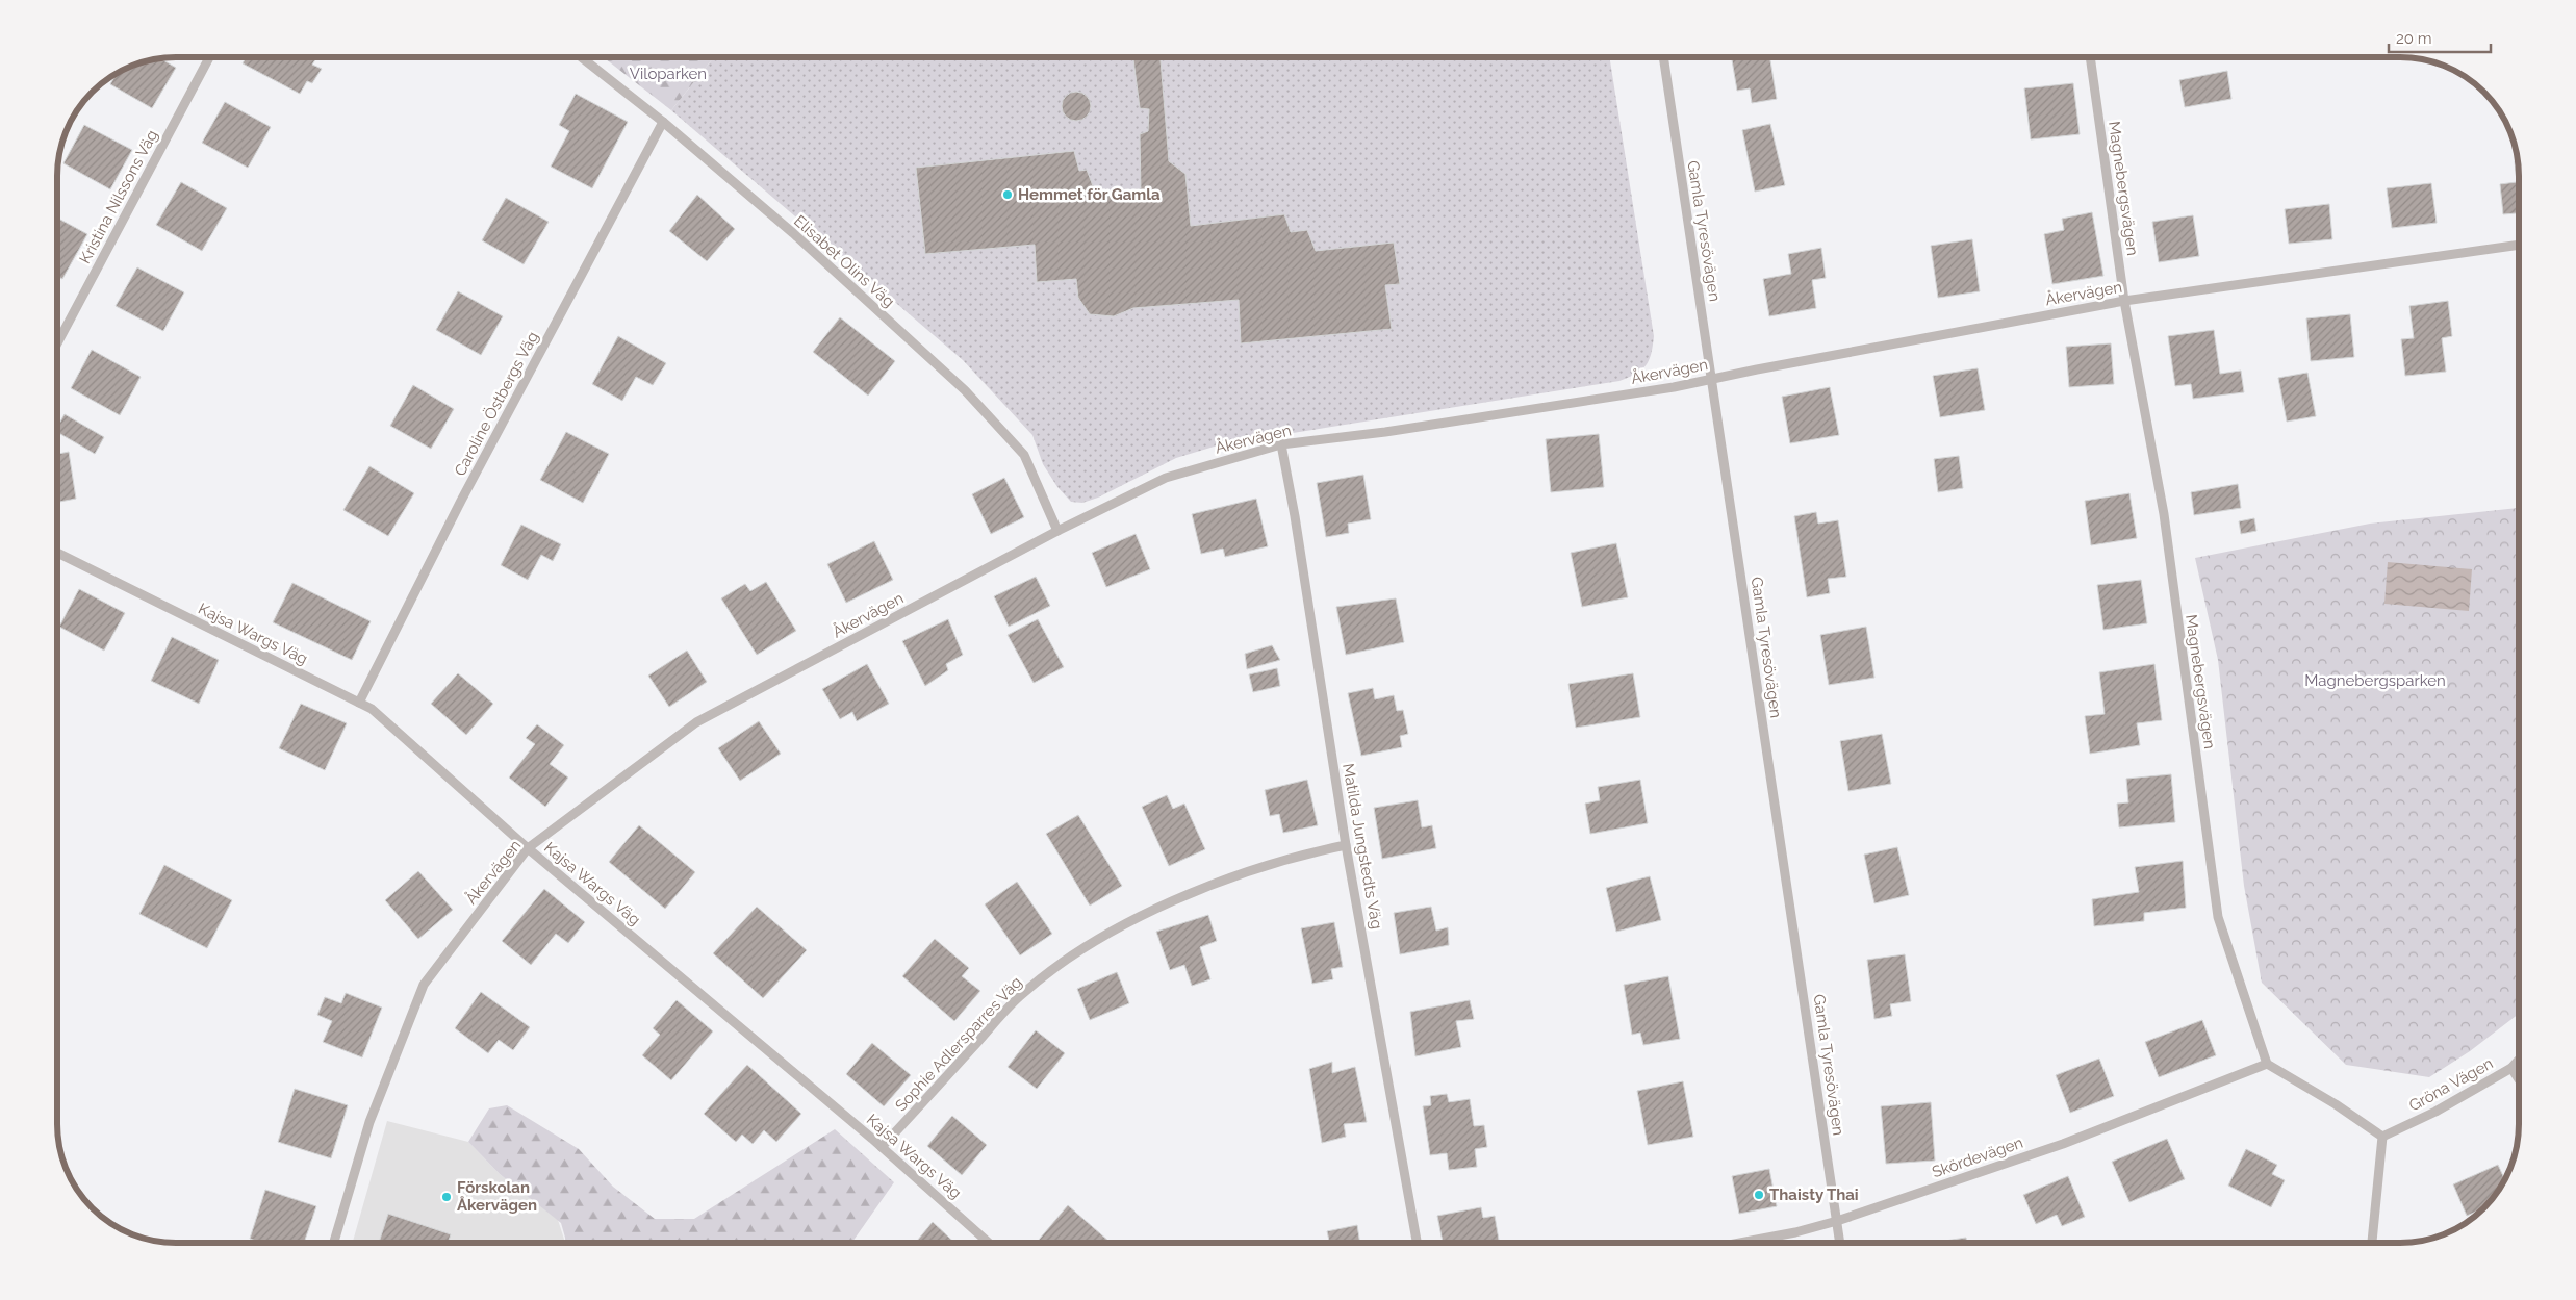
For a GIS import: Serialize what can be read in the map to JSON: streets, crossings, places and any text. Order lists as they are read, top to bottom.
{
  "streets": {
    "street": [
      "Magnebergsvägen",
      "Kristina Nilssons Väg",
      "Gamla Tyresövägen",
      "Elisabet Olins Väg",
      "Åkervägen",
      "Caroline Östbergs Väg",
      "Kajsa Wargs Väg",
      "Matilda Jungstedts Väg",
      "Sophie Adlersparres Väg",
      "Gröna Vägen",
      "Skördevägen"
    ]
  },
  "crossings": [
    ["Magnebergsvägen", "Åkervägen"],
    ["Magnebergsvägen", "Skördevägen"],
    ["Gamla Tyresövägen", "Åkervägen"],
    ["Gamla Tyresövägen", "Skördevägen"],
    ["Elisabet Olins Väg", "Åkervägen"],
    ["Elisabet Olins Väg", "Caroline Östbergs Väg"],
    ["Åkervägen", "Kajsa Wargs Väg"],
    ["Åkervägen", "Matilda Jungstedts Väg"],
    ["Caroline Östbergs Väg", "Kajsa Wargs Väg"],
    ["Kajsa Wargs Väg", "Sophie Adlersparres Väg"],
    ["Matilda Jungstedts Väg", "Sophie Adlersparres Väg"]
  ],
  "parks": ["Viloparken", "Magnebergsparken"],
  "places": ["Hemmet för Gamla", "Thaisty Thai", "Förskolan Åkervägen"],
  "scale_bar": "20 m"
}
